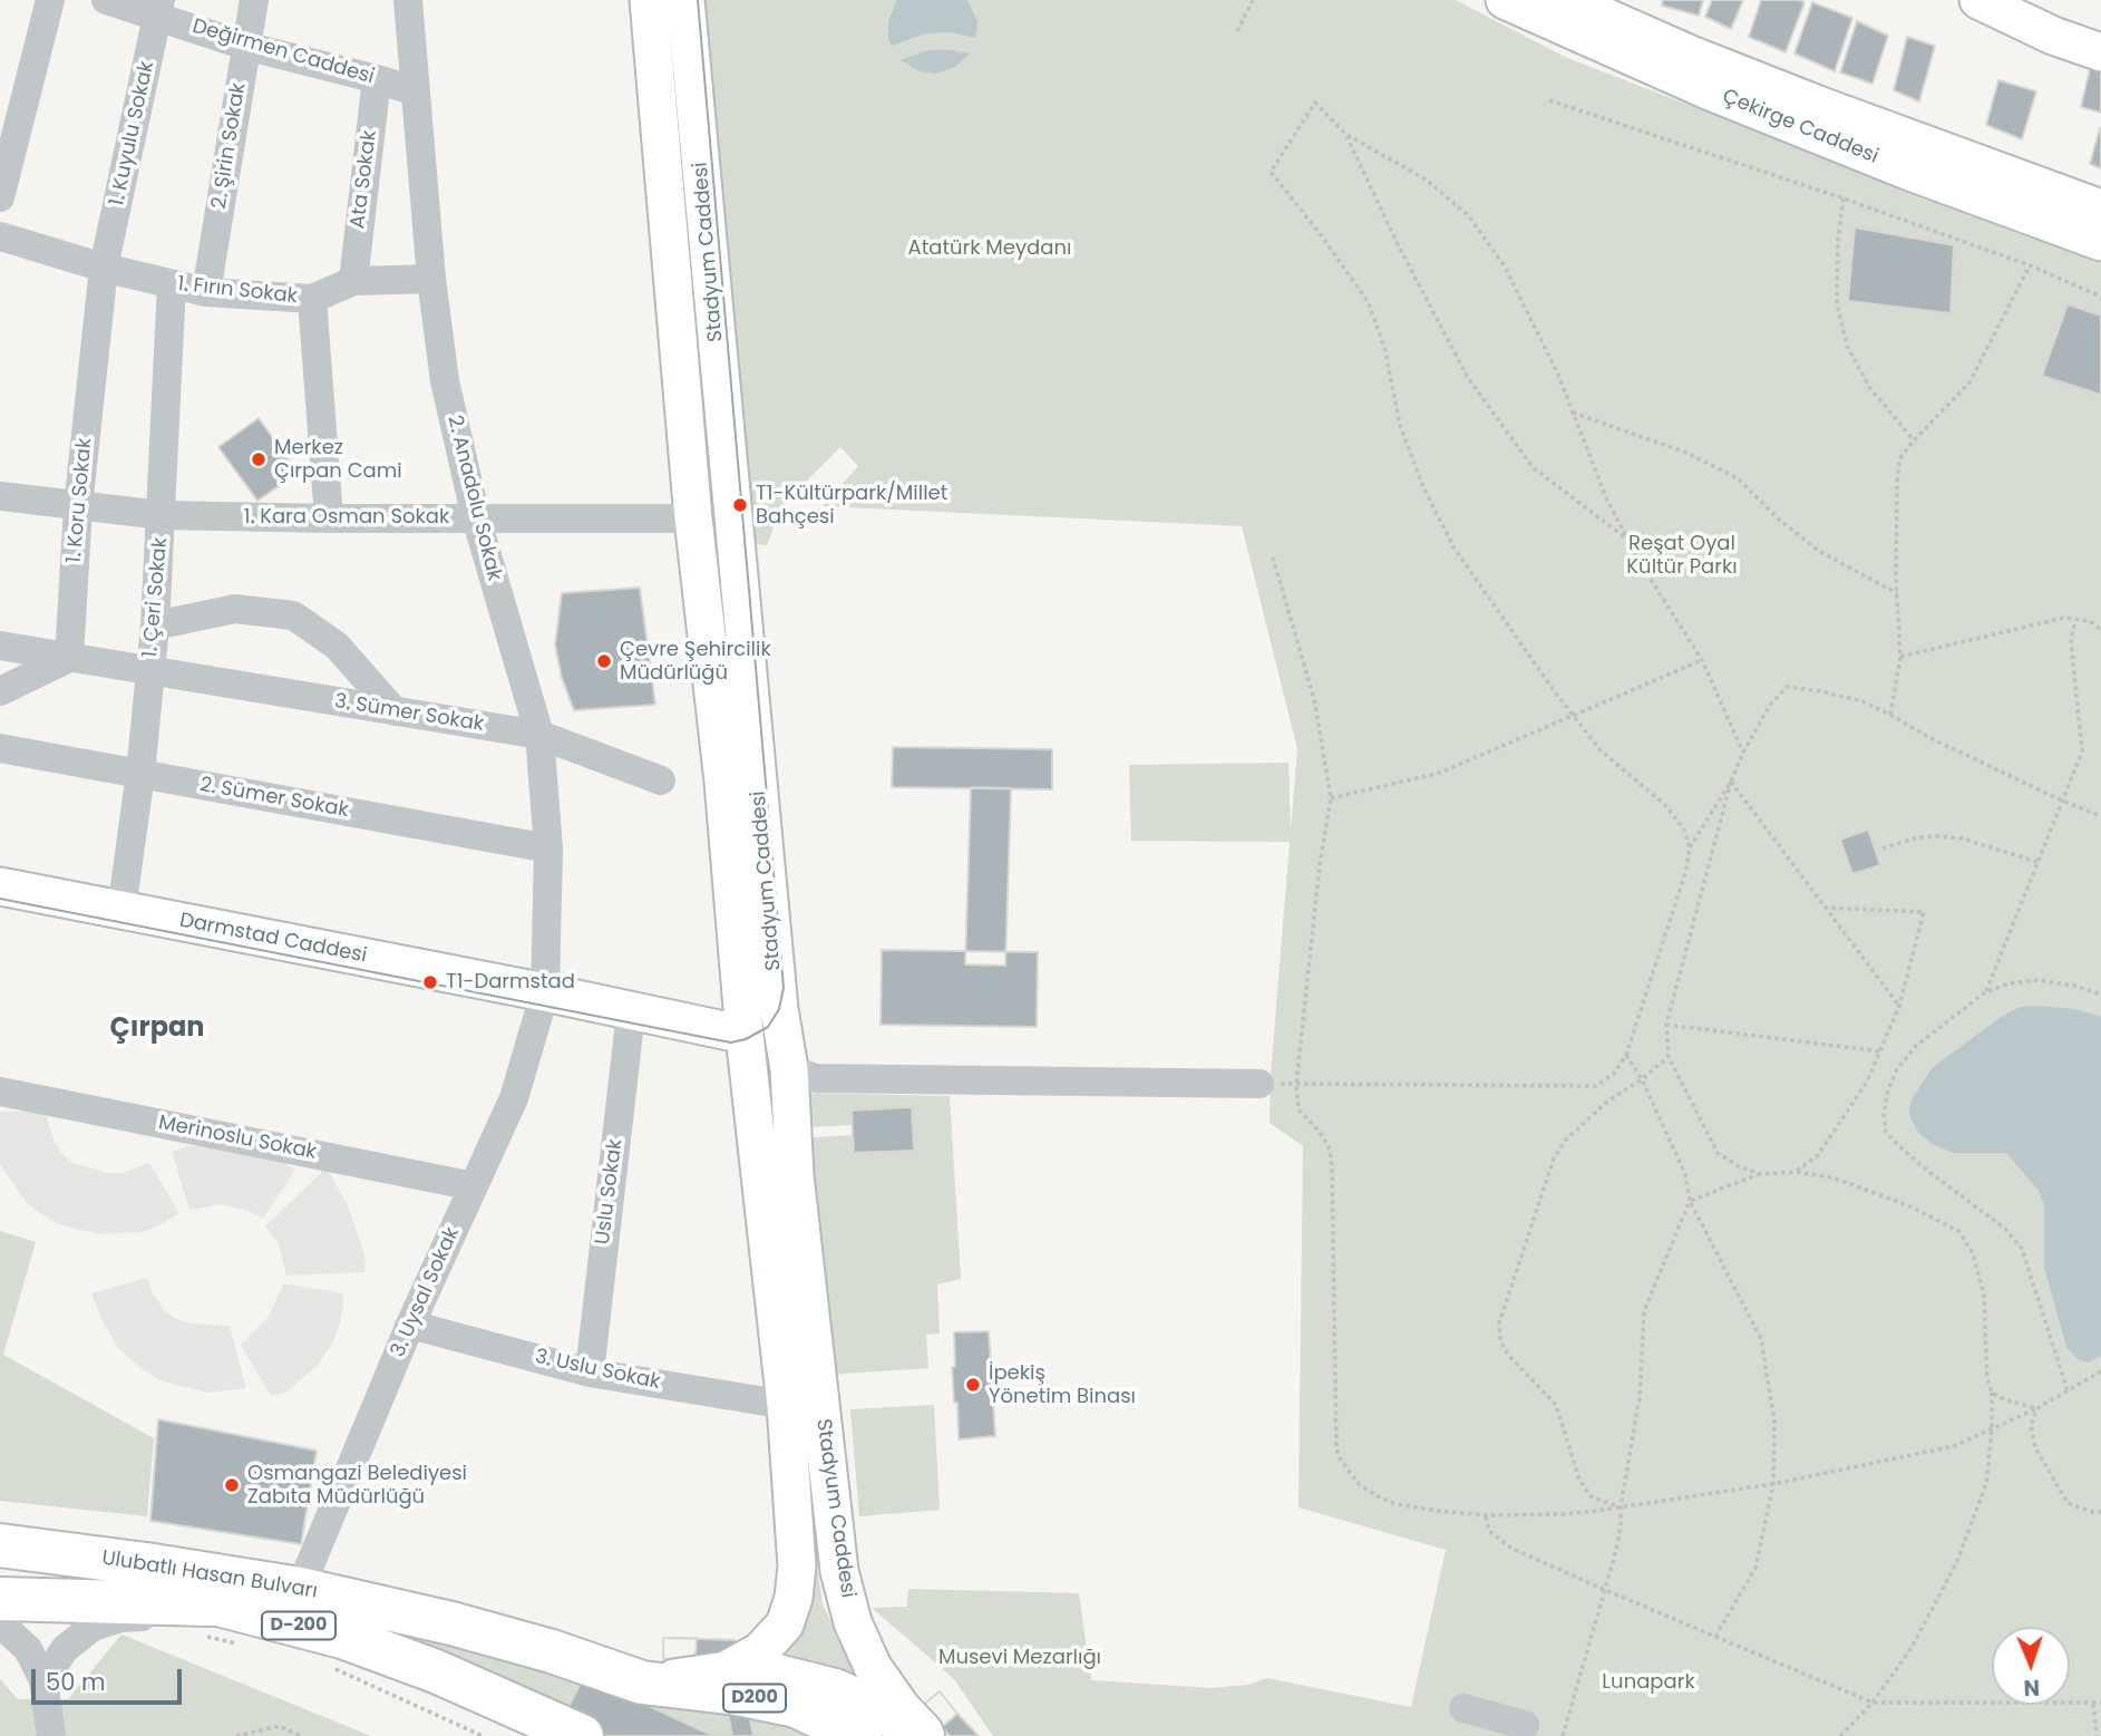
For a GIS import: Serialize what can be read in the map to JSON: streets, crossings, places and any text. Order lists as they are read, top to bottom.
{
  "streets": {
    "highway": ["Ulubatlı Hasan Bulvarı", "D-200", "D200"],
    "main road": ["Çekirge Caddesi", "Stadyum Caddesi", "Darmstad Caddesi"],
    "street": [
      "Değirmen Caddesi",
      "1. Kuyulu Sokak",
      "2. Şirin Sokak",
      "Ata Sokak",
      "1. Fırın Sokak",
      "2. Anadolu Sokak",
      "1. Koru Sokak",
      "1. Kara Osman Sokak",
      "1. Çeri Sokak",
      "3. Sümer Sokak",
      "2. Sümer Sokak",
      "Merinoslu Sokak",
      "Uslu Sokak",
      "3. Uysal Sokak",
      "3. Uslu Sokak"
    ]
  },
  "crossings": [
    ["Değirmen Caddesi", "1. Kuyulu Sokak"],
    ["Değirmen Caddesi", "2. Şirin Sokak"],
    ["Değirmen Caddesi", "Ata Sokak"],
    ["Değirmen Caddesi", "2. Anadolu Sokak"],
    ["1. Kuyulu Sokak", "1. Fırın Sokak"],
    ["1. Kuyulu Sokak", "1. Koru Sokak"],
    ["2. Şirin Sokak", "1. Fırın Sokak"],
    ["Ata Sokak", "1. Fırın Sokak"],
    ["1. Fırın Sokak", "2. Anadolu Sokak"],
    ["1. Fırın Sokak", "1. Koru Sokak"],
    ["1. Fırın Sokak", "1. Çeri Sokak"],
    ["2. Anadolu Sokak", "1. Kara Osman Sokak"],
    ["2. Anadolu Sokak", "3. Sümer Sokak"],
    ["2. Anadolu Sokak", "2. Sümer Sokak"],
    ["2. Anadolu Sokak", "Darmstad Caddesi"],
    ["2. Anadolu Sokak", "3. Uysal Sokak"],
    ["1. Koru Sokak", "1. Kara Osman Sokak"],
    ["1. Koru Sokak", "3. Sümer Sokak"],
    ["1. Kara Osman Sokak", "1. Çeri Sokak"],
    ["1. Çeri Sokak", "3. Sümer Sokak"],
    ["1. Çeri Sokak", "2. Sümer Sokak"],
    ["1. Çeri Sokak", "Darmstad Caddesi"],
    ["Darmstad Caddesi", "Uslu Sokak"],
    ["Darmstad Caddesi", "3. Uysal Sokak"],
    ["Merinoslu Sokak", "3. Uysal Sokak"],
    ["Uslu Sokak", "3. Uslu Sokak"],
    ["3. Uysal Sokak", "3. Uslu Sokak"],
    ["3. Uysal Sokak", "Ulubatlı Hasan Bulvarı"],
    ["Ulubatlı Hasan Bulvarı", "D200"]
  ],
  "districts": ["Çırpan"],
  "parks": [
    "Atatürk Meydanı",
    "Reşat Oyal Kültür Parkı",
    "Musevi Mezarlığı",
    "Lunapark"
  ],
  "places": [
    "Merkez Çırpan Cami",
    "T1-Kültürpark/Millet Bahçesi",
    "Çevre Şehircilik Müdürlüğü",
    "T1-Darmstad",
    "İpekiş Yönetim Binası",
    "Osmangazi Belediyesi Zabıta Müdürlüğü"
  ],
  "scale_bar": "50 m",
  "north": "bottom"
}
